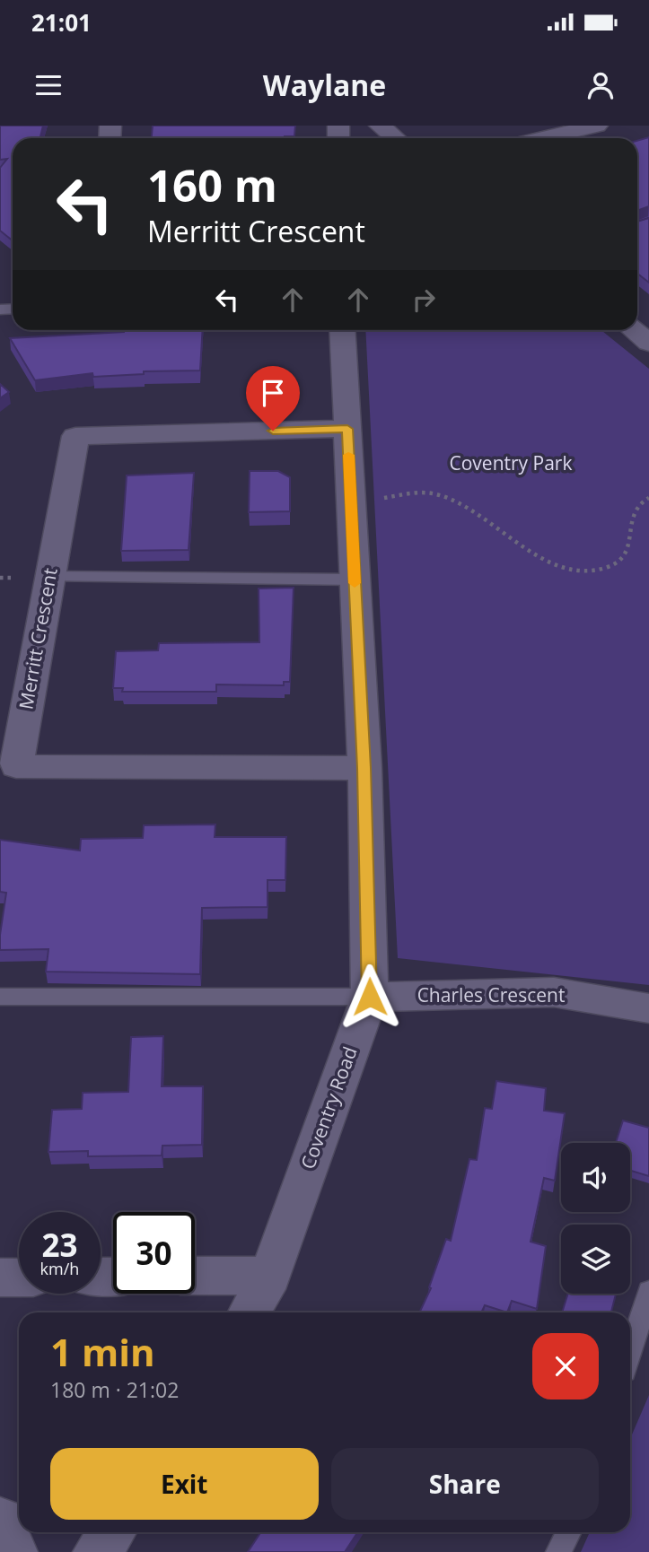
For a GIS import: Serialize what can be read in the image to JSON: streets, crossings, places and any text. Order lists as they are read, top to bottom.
{
  "streets": {
    "street": ["Merritt Crescent", "Charles Crescent", "Coventry Road"]
  },
  "crossings": [
    ["Merritt Crescent", "Coventry Road"],
    ["Charles Crescent", "Coventry Road"]
  ],
  "parks": ["Coventry Park"],
  "page": {
    "status": "21:01",
    "header": "Waylane",
    "turn": ["160 m", "Merritt Crescent"],
    "speed": "23 km/h",
    "limit": "30",
    "heading": ["1 min", "180 m · 21:02"],
    "buttons": ["Exit", "Share"]
  }
}
